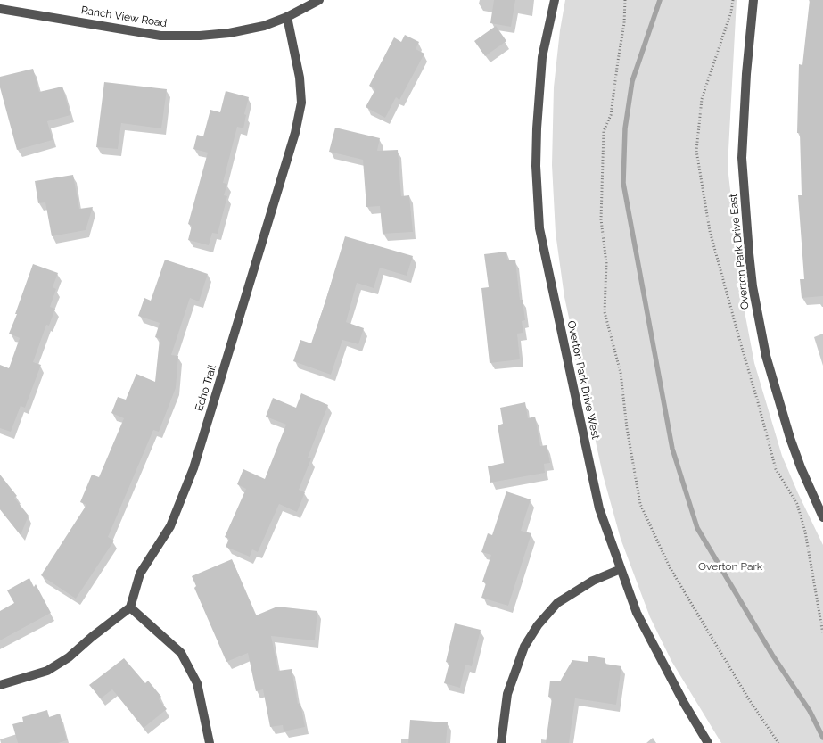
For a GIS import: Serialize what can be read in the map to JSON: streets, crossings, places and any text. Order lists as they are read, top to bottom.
{
  "streets": {
    "street": [
      "Ranch View Road",
      "Overton Park Drive East",
      "Overton Park Drive West",
      "Echo Trail"
    ]
  },
  "crossings": [
    ["Ranch View Road", "Echo Trail"]
  ],
  "parks": ["Overton Park"]
}
